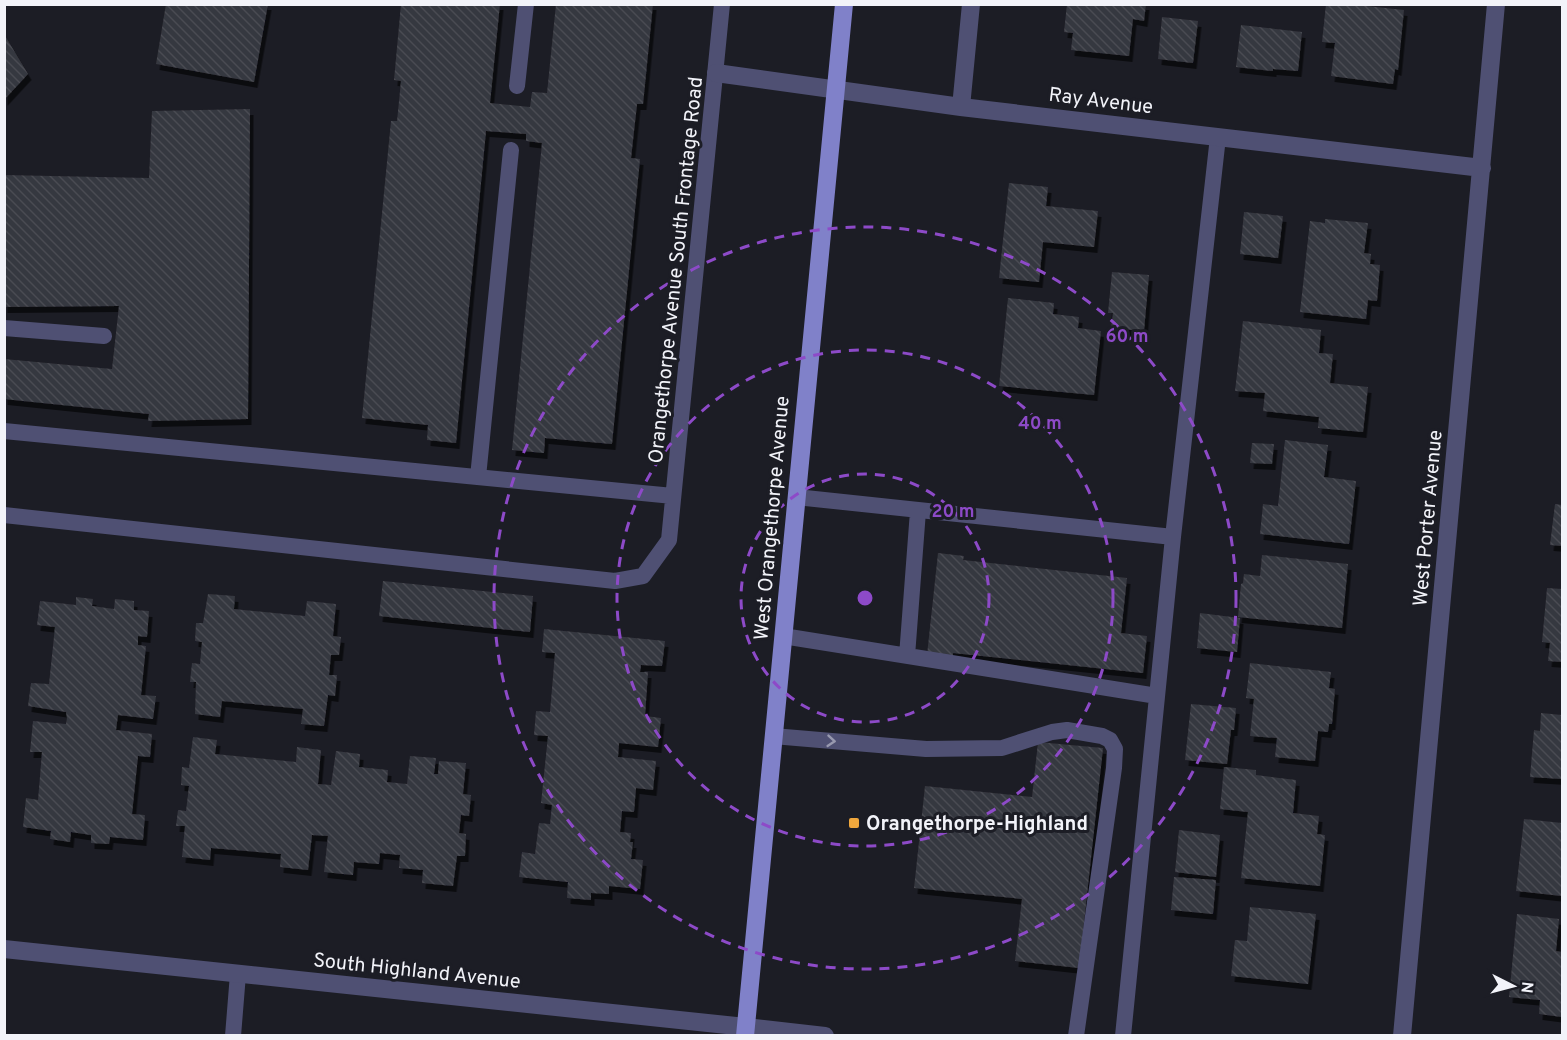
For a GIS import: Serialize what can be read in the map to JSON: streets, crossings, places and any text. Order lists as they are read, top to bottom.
{
  "streets": {
    "main road": ["West Orangethorpe Avenue"],
    "street": ["Ray Avenue", "West Porter Avenue", "South Highland Avenue"],
    "lane": ["Orangethorpe Avenue South Frontage Road"]
  },
  "crossings": [
    ["Ray Avenue", "Orangethorpe Avenue South Frontage Road"],
    ["Ray Avenue", "West Orangethorpe Avenue"],
    ["Ray Avenue", "West Porter Avenue"],
    ["West Orangethorpe Avenue", "South Highland Avenue"]
  ],
  "places": {
    "transit": ["Orangethorpe-Highland"]
  },
  "north": "right",
  "rings": ["60 m", "40 m", "20 m"]
}
